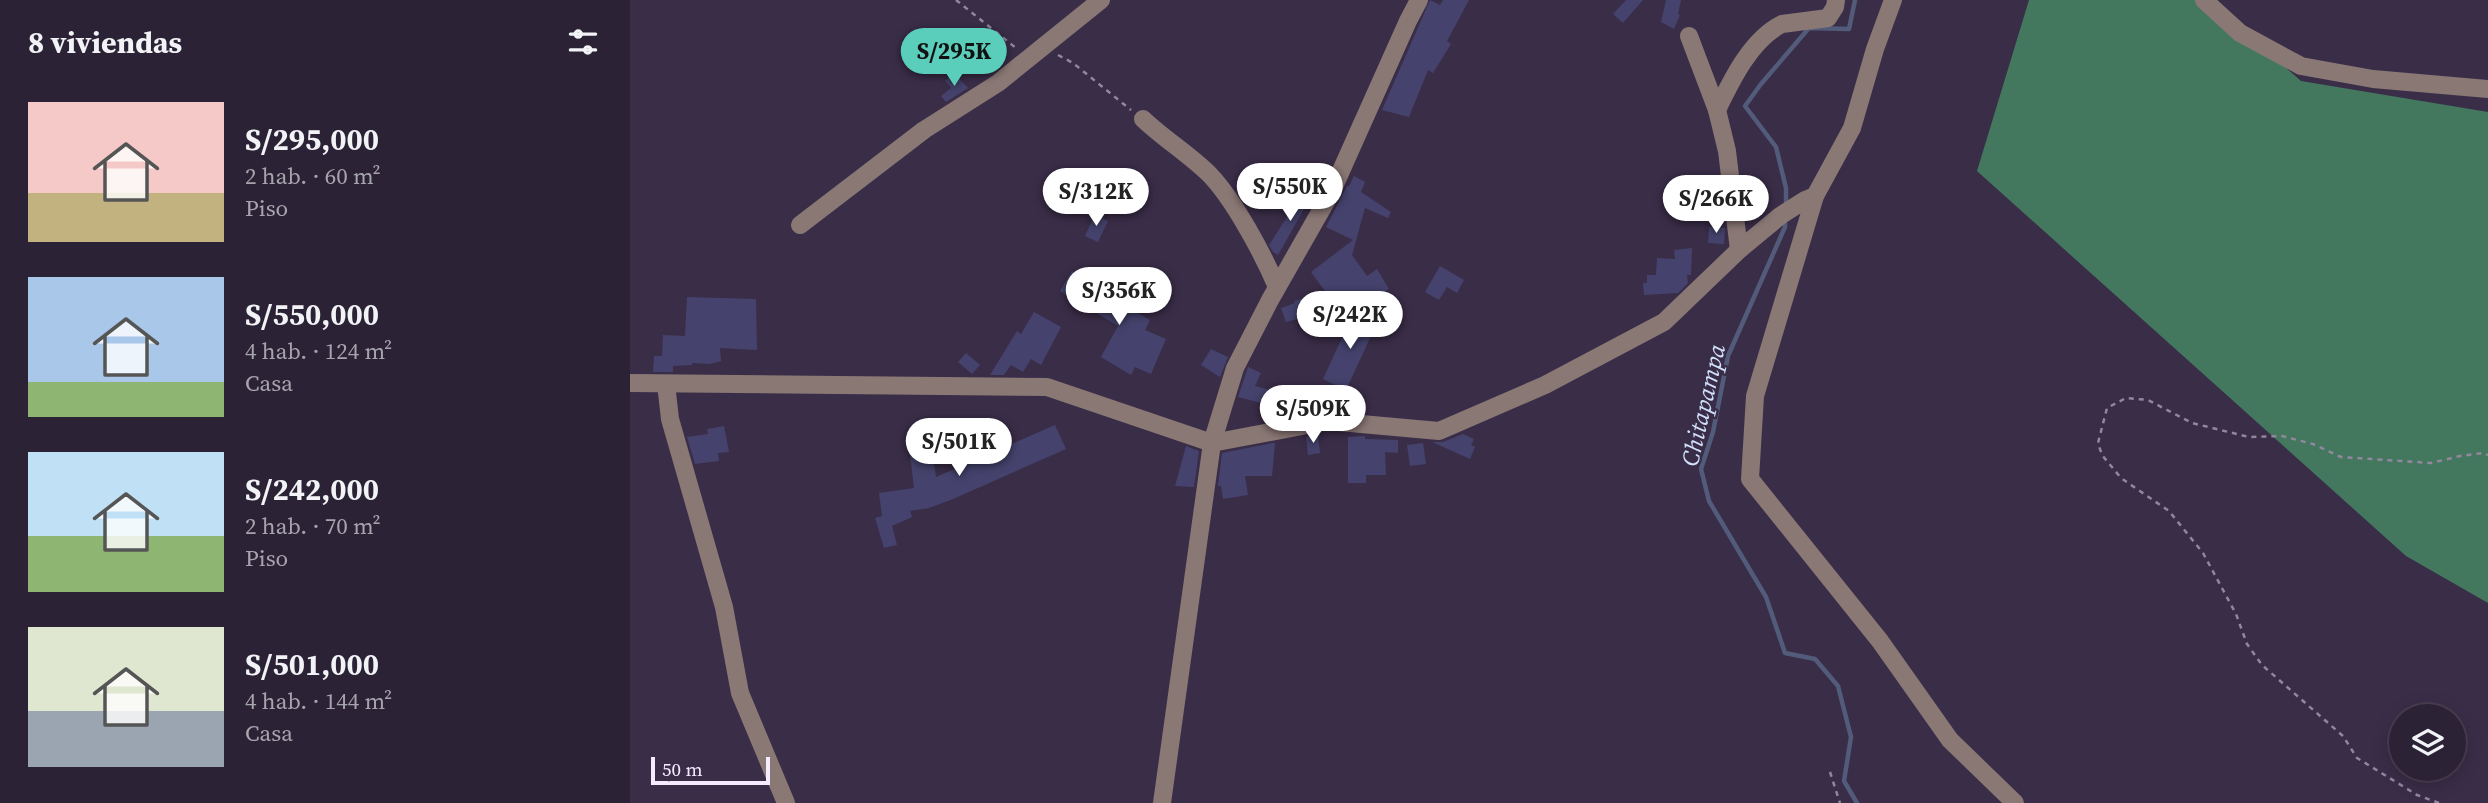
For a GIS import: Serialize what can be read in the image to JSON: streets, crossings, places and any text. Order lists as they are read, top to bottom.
{
  "water": ["Chitapampa"],
  "scale_bar": "50 m",
  "page": {
    "heading": "8 viviendas",
    "price": [
      "S/295K",
      "S/550K",
      "S/312K",
      "S/266K",
      "S/356K",
      "S/242K",
      "S/509K",
      "S/501K"
    ],
    "list": [
      {
        "name": "S/295,000",
        "note": "2 hab. · 60 m² · Piso"
      },
      {
        "name": "S/550,000",
        "note": "4 hab. · 124 m² · Casa"
      },
      {
        "name": "S/242,000",
        "note": "2 hab. · 70 m² · Piso"
      },
      {
        "name": "S/501,000",
        "note": "4 hab. · 144 m² · Casa"
      }
    ],
    "scale": "50 m"
  }
}
